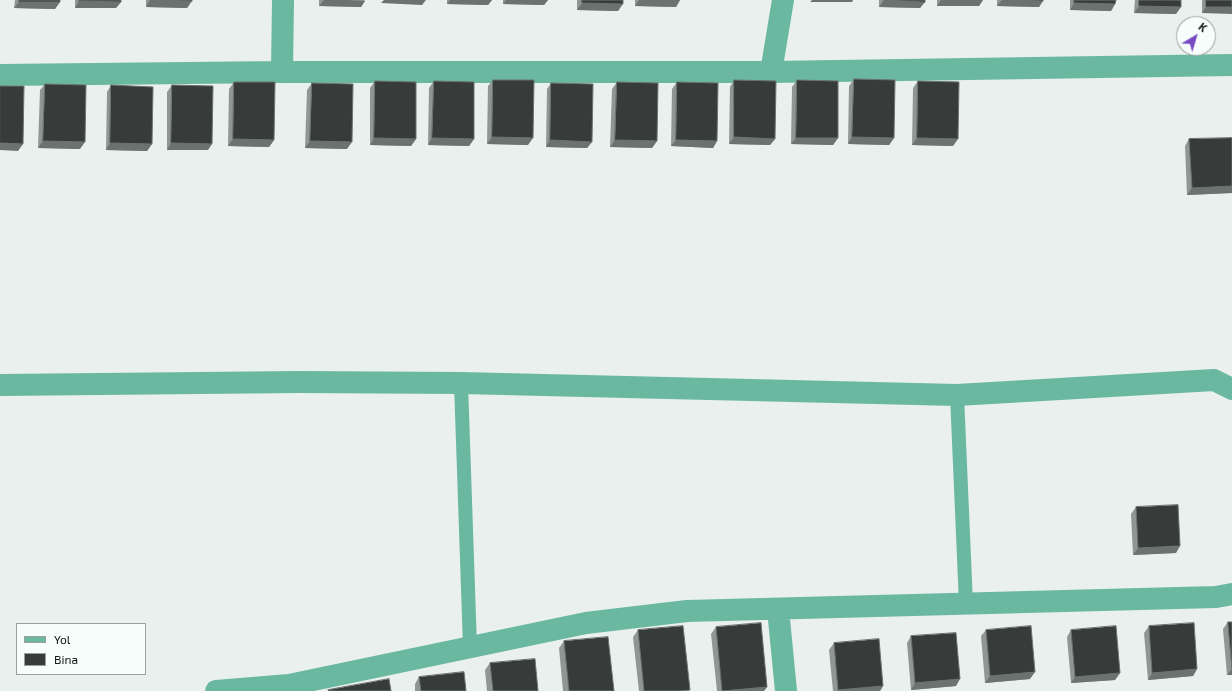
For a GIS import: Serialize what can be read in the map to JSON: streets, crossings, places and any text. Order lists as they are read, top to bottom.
{
  "legend": ["Yol", "Bina"],
  "north": "top right"
}
